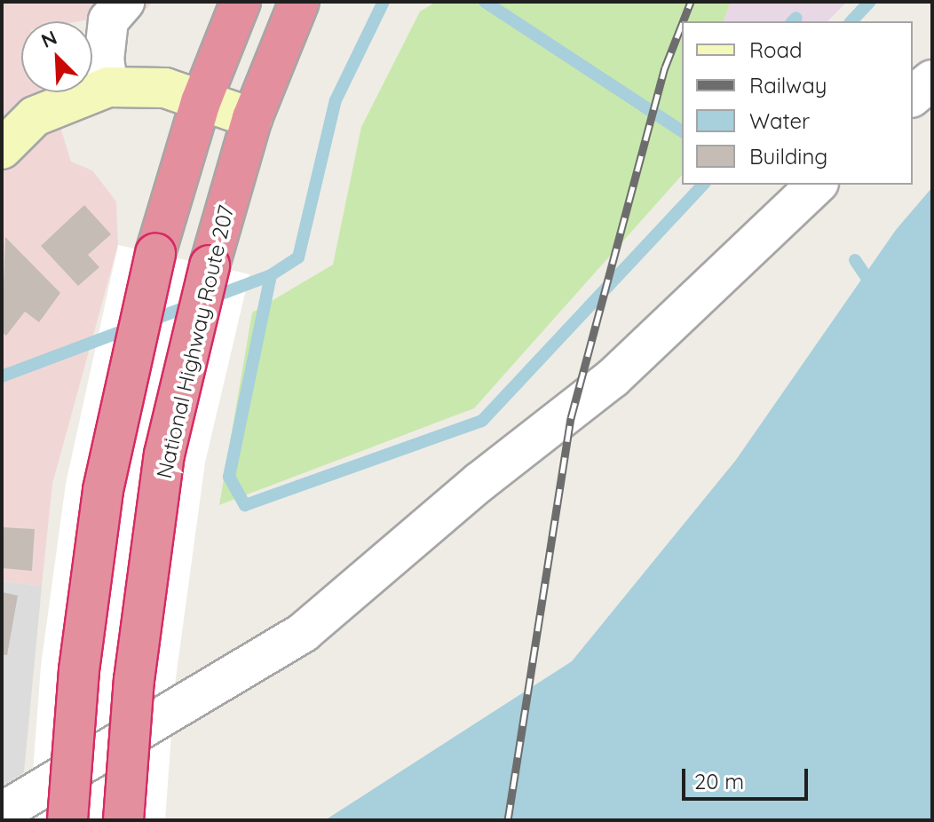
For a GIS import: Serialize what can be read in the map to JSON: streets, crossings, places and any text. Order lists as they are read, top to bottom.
{
  "streets": {
    "highway": ["National Highway Route 207"]
  },
  "legend": [
    "Road",
    "Railway",
    "Water",
    "Building"
  ],
  "scale_bar": "20 m",
  "north": "top left"
}
